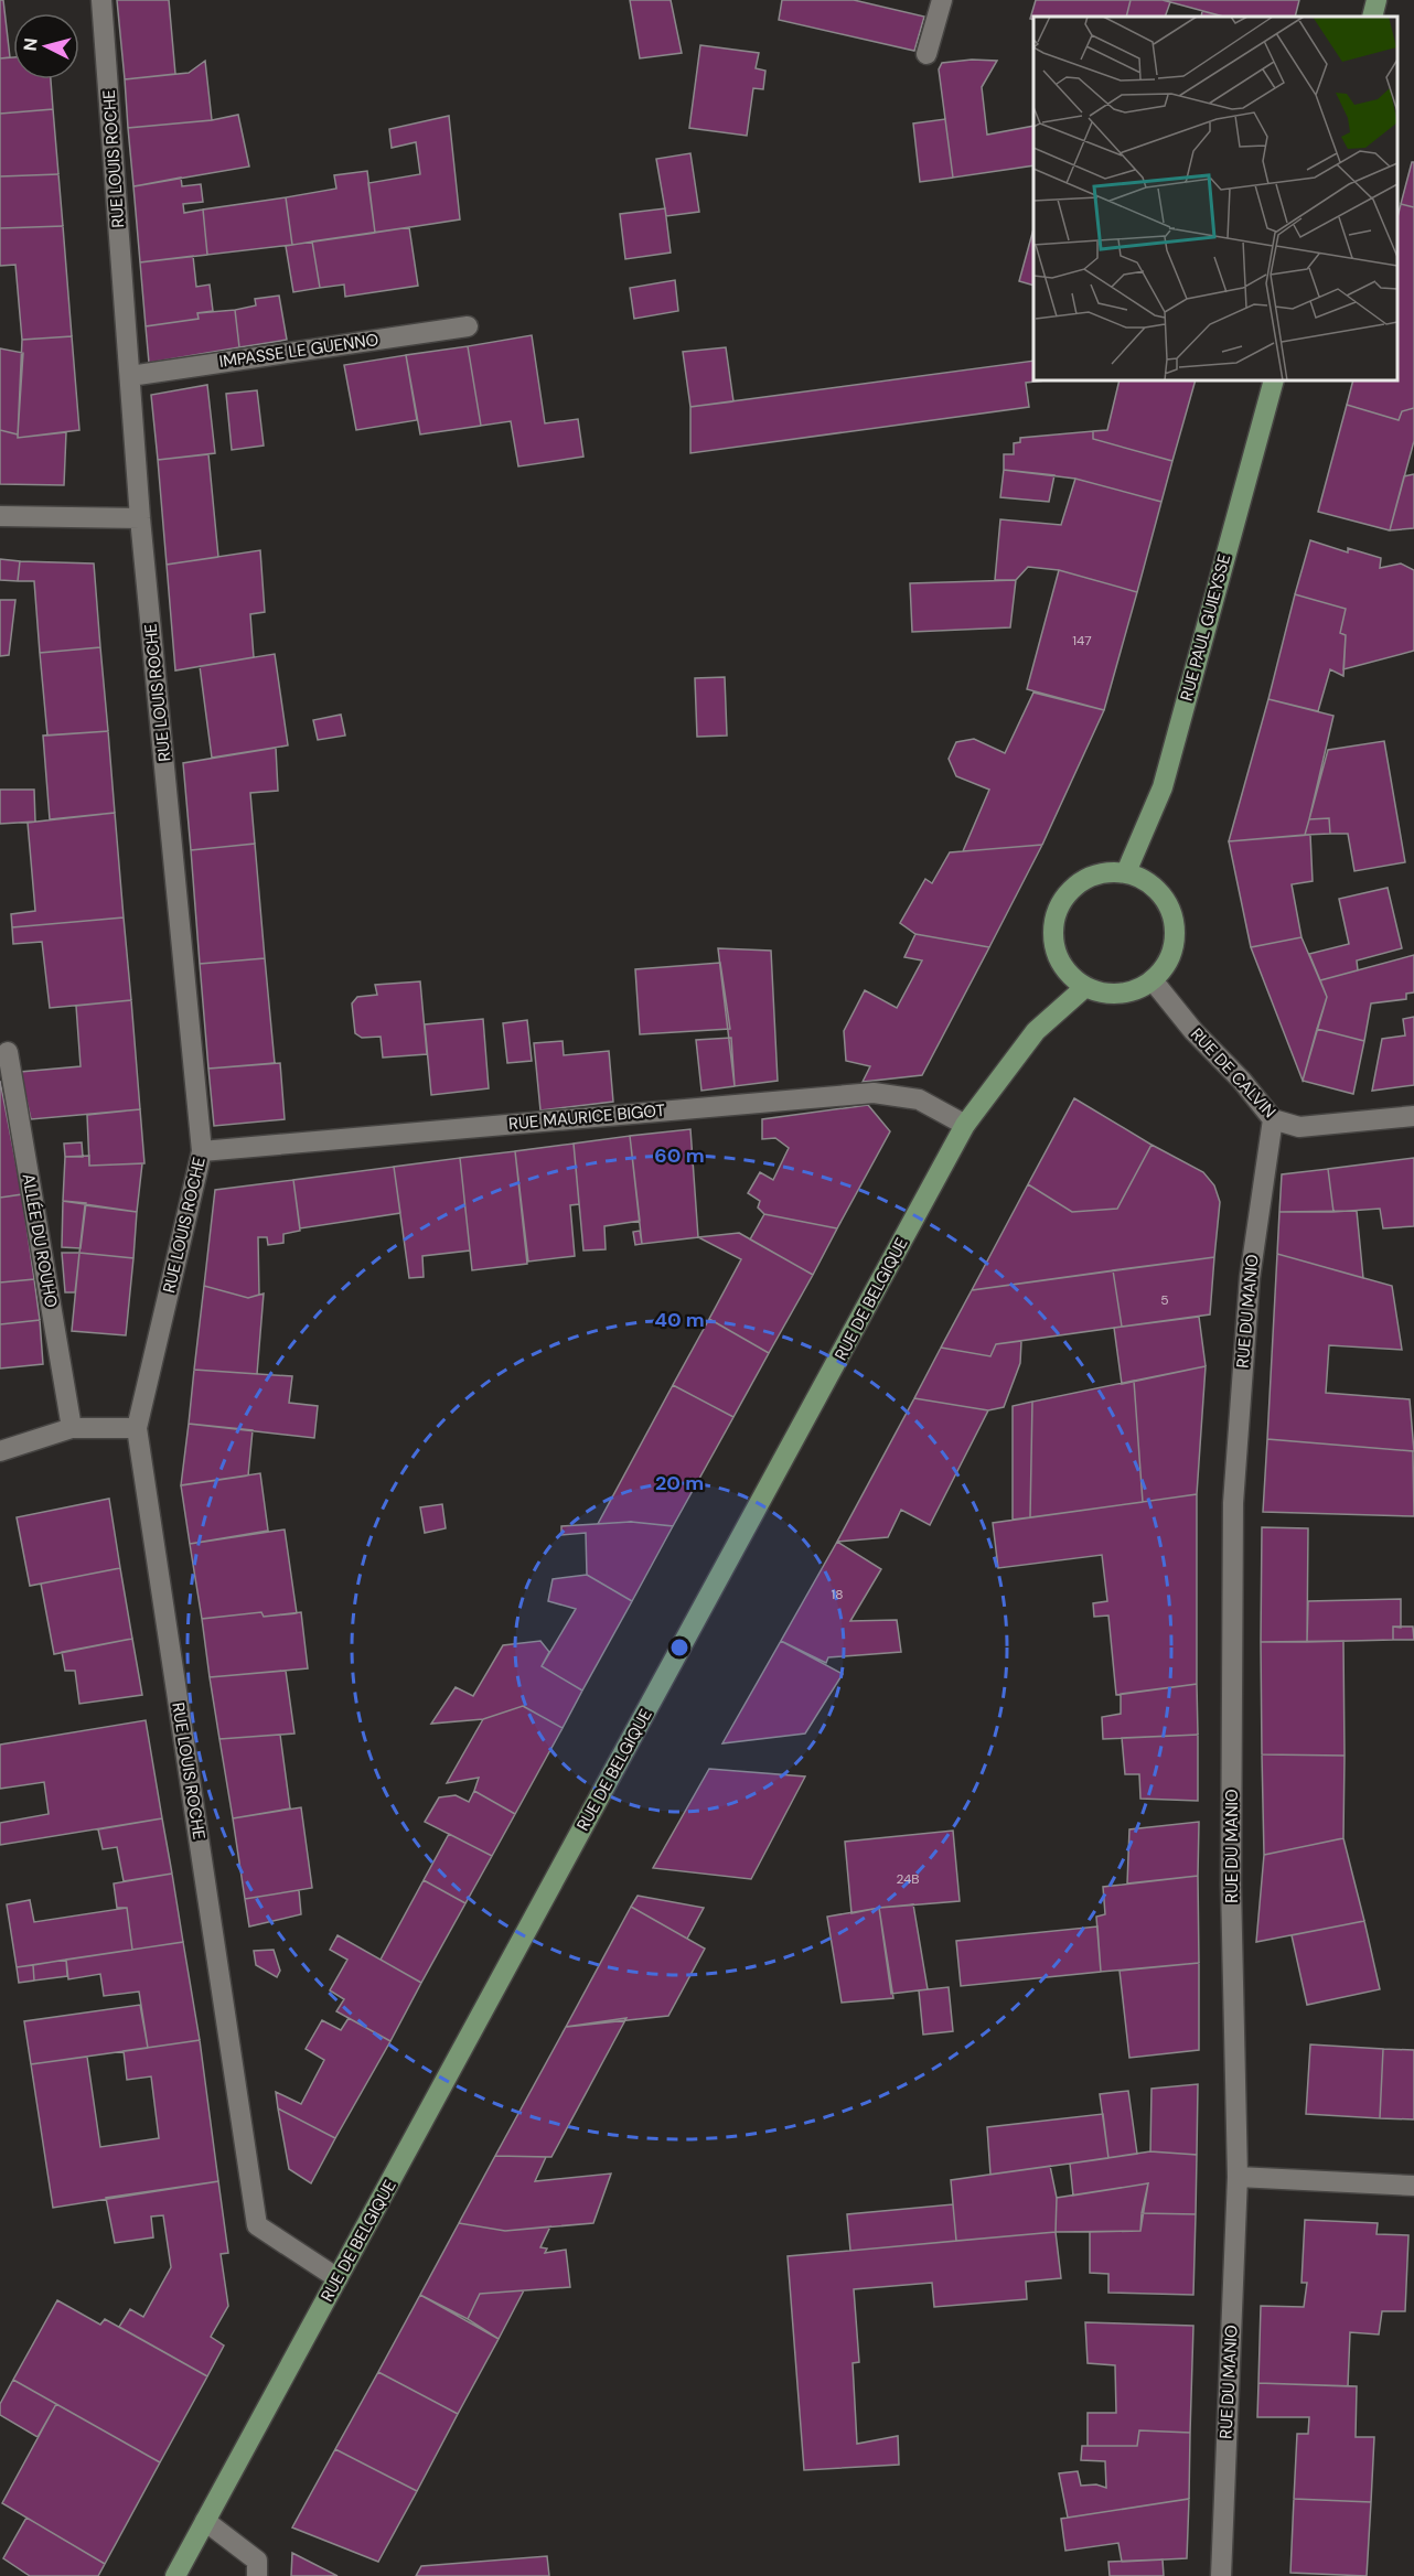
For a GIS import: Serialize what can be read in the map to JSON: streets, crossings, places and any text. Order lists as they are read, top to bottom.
{
  "streets": {
    "main road": ["RUE PAUL GUIEYSSE", "RUE DE BELGIQUE"],
    "street": [
      "RUE LOUIS ROCHE",
      "IMPASSE LE GUENNO",
      "RUE DE CALVIN",
      "RUE MAURICE BIGOT",
      "ALLÉE DU ROUHO",
      "RUE DU MANIO"
    ]
  },
  "crossings": [
    ["RUE LOUIS ROCHE", "IMPASSE LE GUENNO"],
    ["RUE LOUIS ROCHE", "RUE MAURICE BIGOT"],
    ["RUE LOUIS ROCHE", "RUE DE BELGIQUE"],
    ["RUE PAUL GUIEYSSE", "RUE DE CALVIN"],
    ["RUE PAUL GUIEYSSE", "RUE DE BELGIQUE"],
    ["RUE DE CALVIN", "RUE DE BELGIQUE"],
    ["RUE DE CALVIN", "RUE DU MANIO"],
    ["RUE MAURICE BIGOT", "RUE DE BELGIQUE"]
  ],
  "house_numbers": [
    "147",
    "5",
    "18",
    "24B"
  ],
  "north": "left",
  "rings": ["60 m", "40 m", "20 m"]
}
